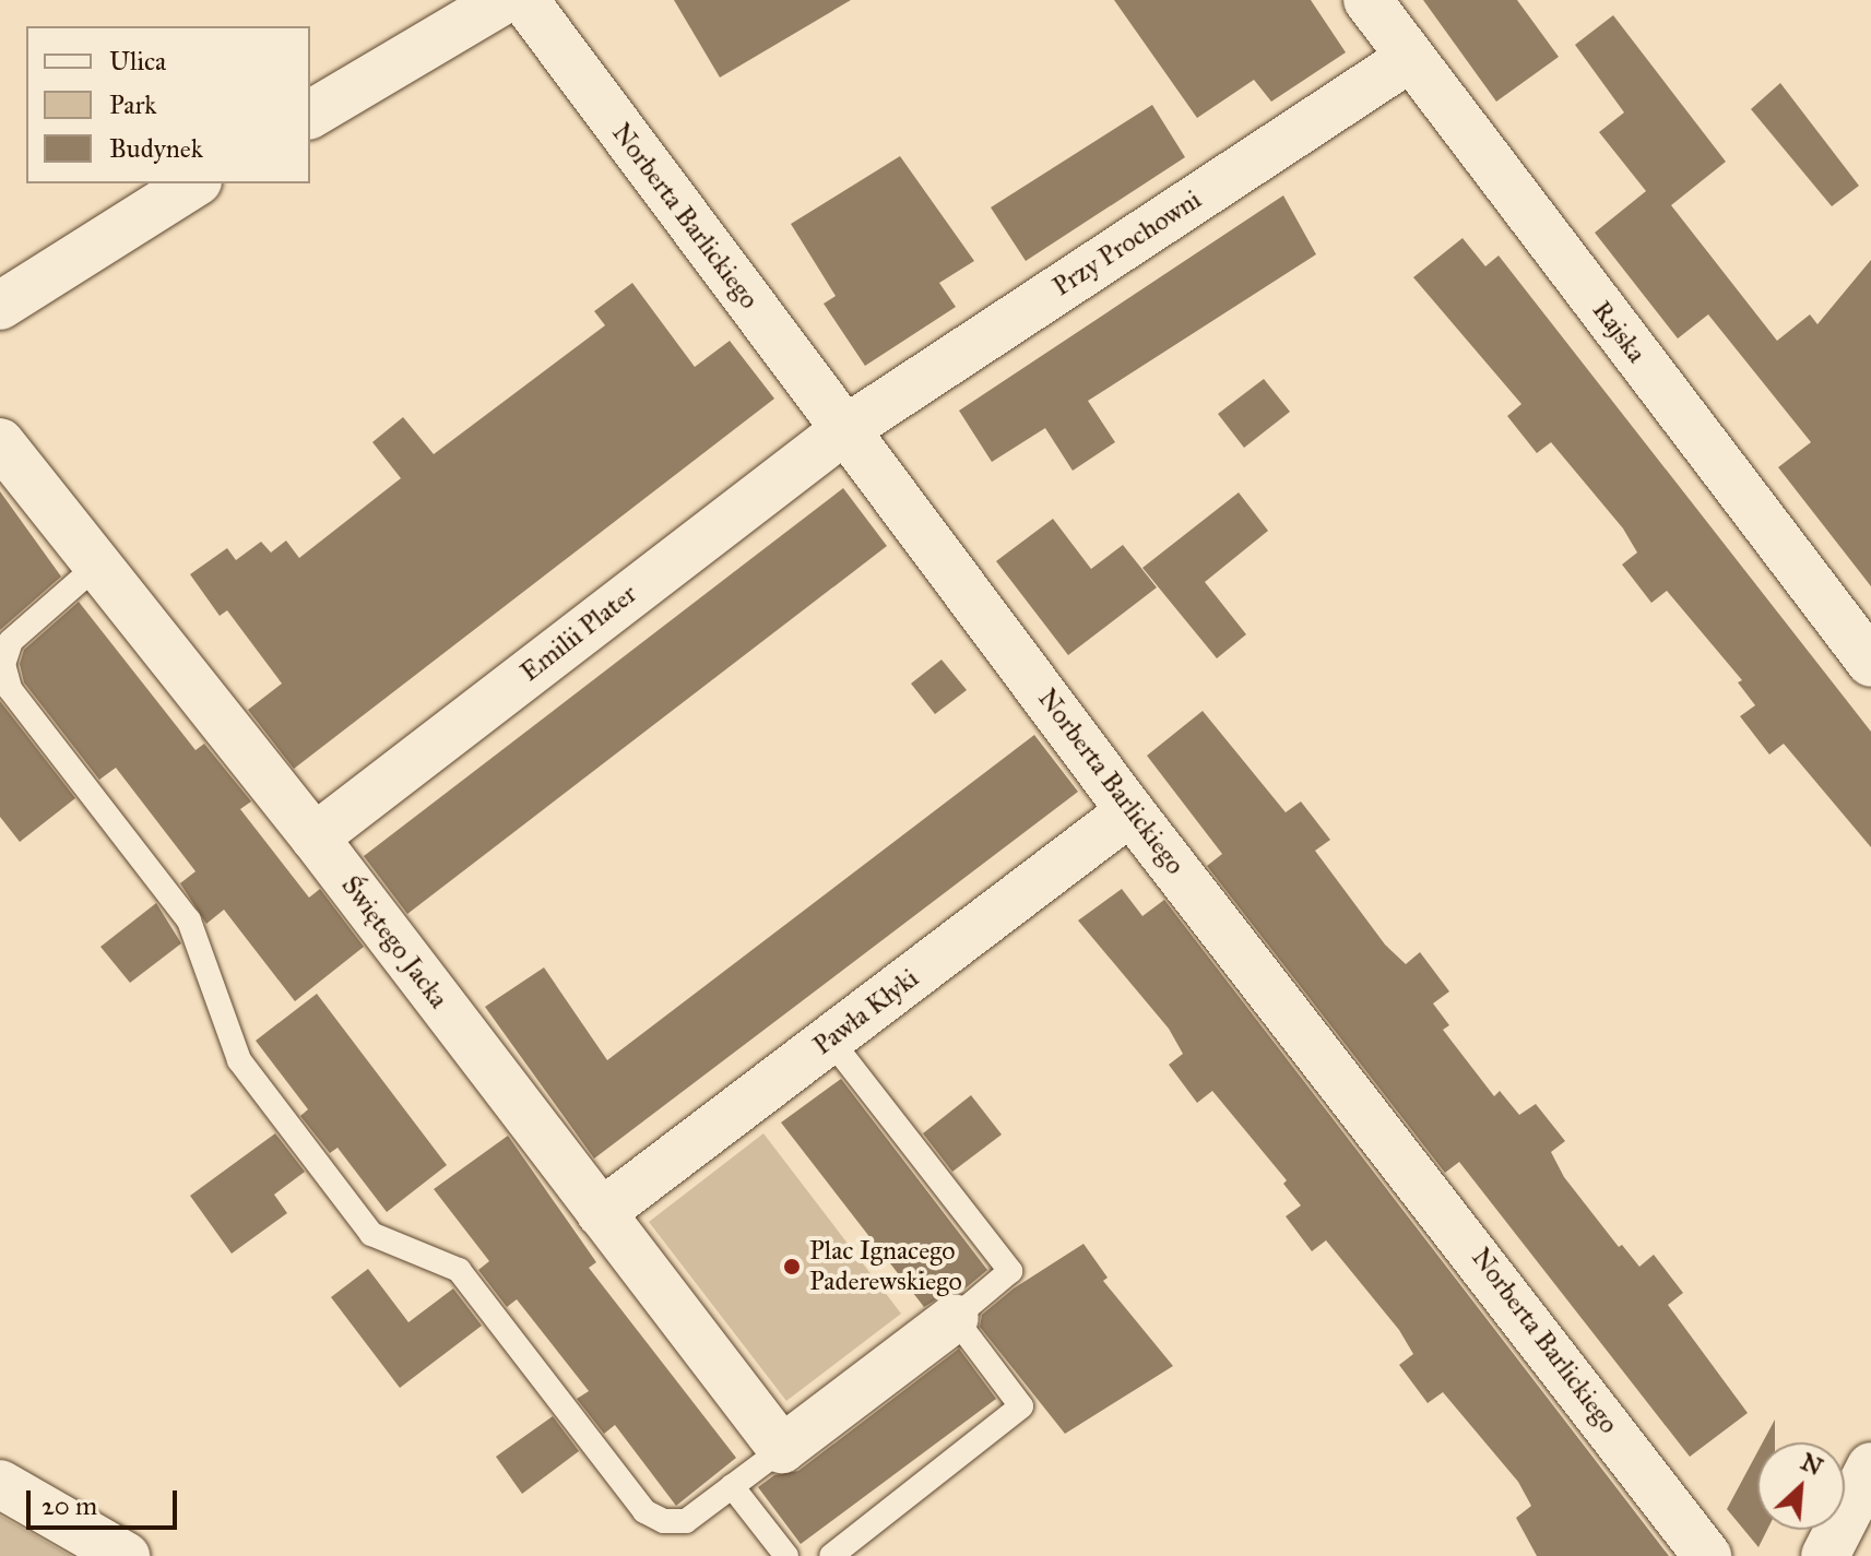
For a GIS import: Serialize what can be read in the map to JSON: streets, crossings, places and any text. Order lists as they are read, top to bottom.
{
  "streets": {
    "street": [
      "Norberta Barlickiego",
      "Przy Prochowni",
      "Rajska",
      "Emilii Plater",
      "Świętego Jacka",
      "Pawła Kłyki"
    ]
  },
  "crossings": [
    ["Norberta Barlickiego", "Przy Prochowni"],
    ["Norberta Barlickiego", "Emilii Plater"],
    ["Norberta Barlickiego", "Pawła Kłyki"],
    ["Przy Prochowni", "Rajska"],
    ["Przy Prochowni", "Emilii Plater"],
    ["Emilii Plater", "Świętego Jacka"],
    ["Świętego Jacka", "Pawła Kłyki"]
  ],
  "places": ["Plac Ignacego Paderewskiego"],
  "legend": ["Ulica", "Park", "Budynek"],
  "scale_bar": "20 m",
  "north": "top right"
}
